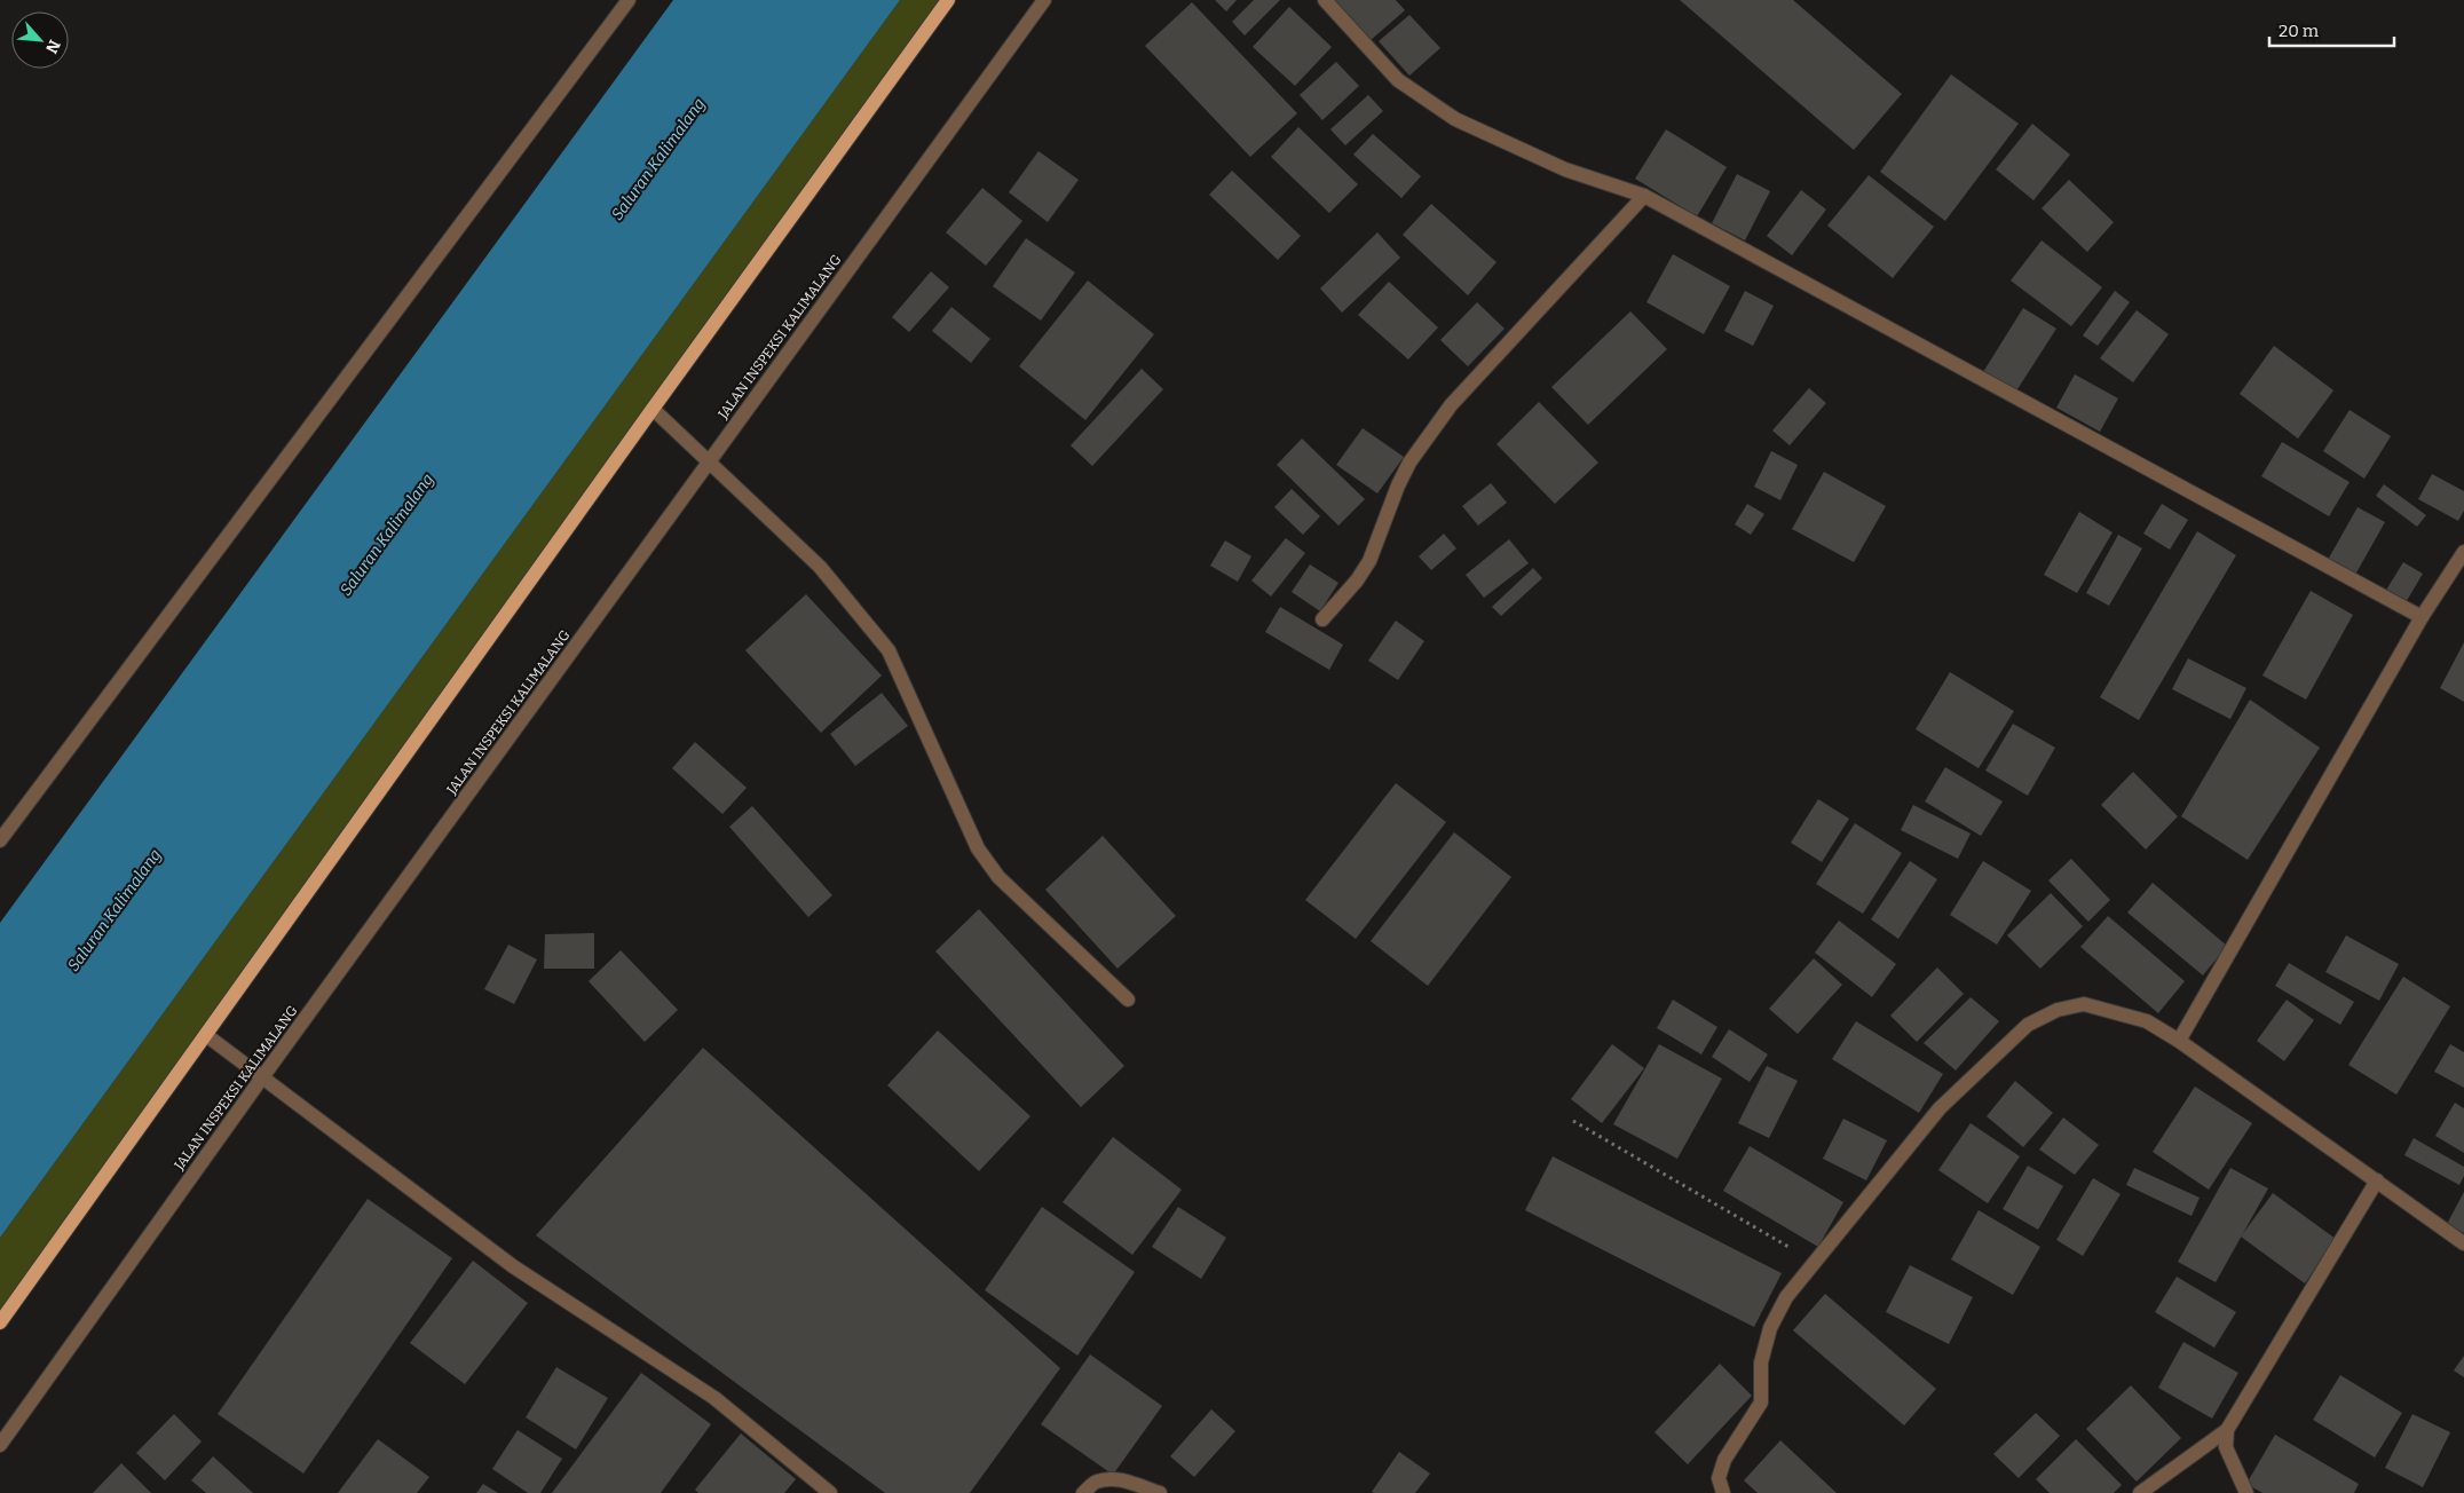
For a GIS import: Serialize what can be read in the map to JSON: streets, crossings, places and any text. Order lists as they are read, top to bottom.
{
  "streets": {
    "street": ["JALAN INSPEKSI KALIMALANG"]
  },
  "water": ["Saluran Kalimalang"],
  "scale_bar": "20 m",
  "north": "bottom right"
}
